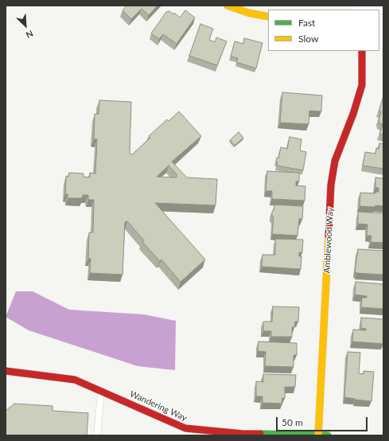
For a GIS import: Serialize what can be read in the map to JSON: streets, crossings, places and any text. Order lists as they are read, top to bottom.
{
  "streets": {
    "street": ["Amblewood Way", "Wandering Way"]
  },
  "crossings": [
    ["Amblewood Way", "Wandering Way"]
  ],
  "legend": ["Fast", "Slow"],
  "scale_bar": "50 m",
  "north": "bottom right"
}
